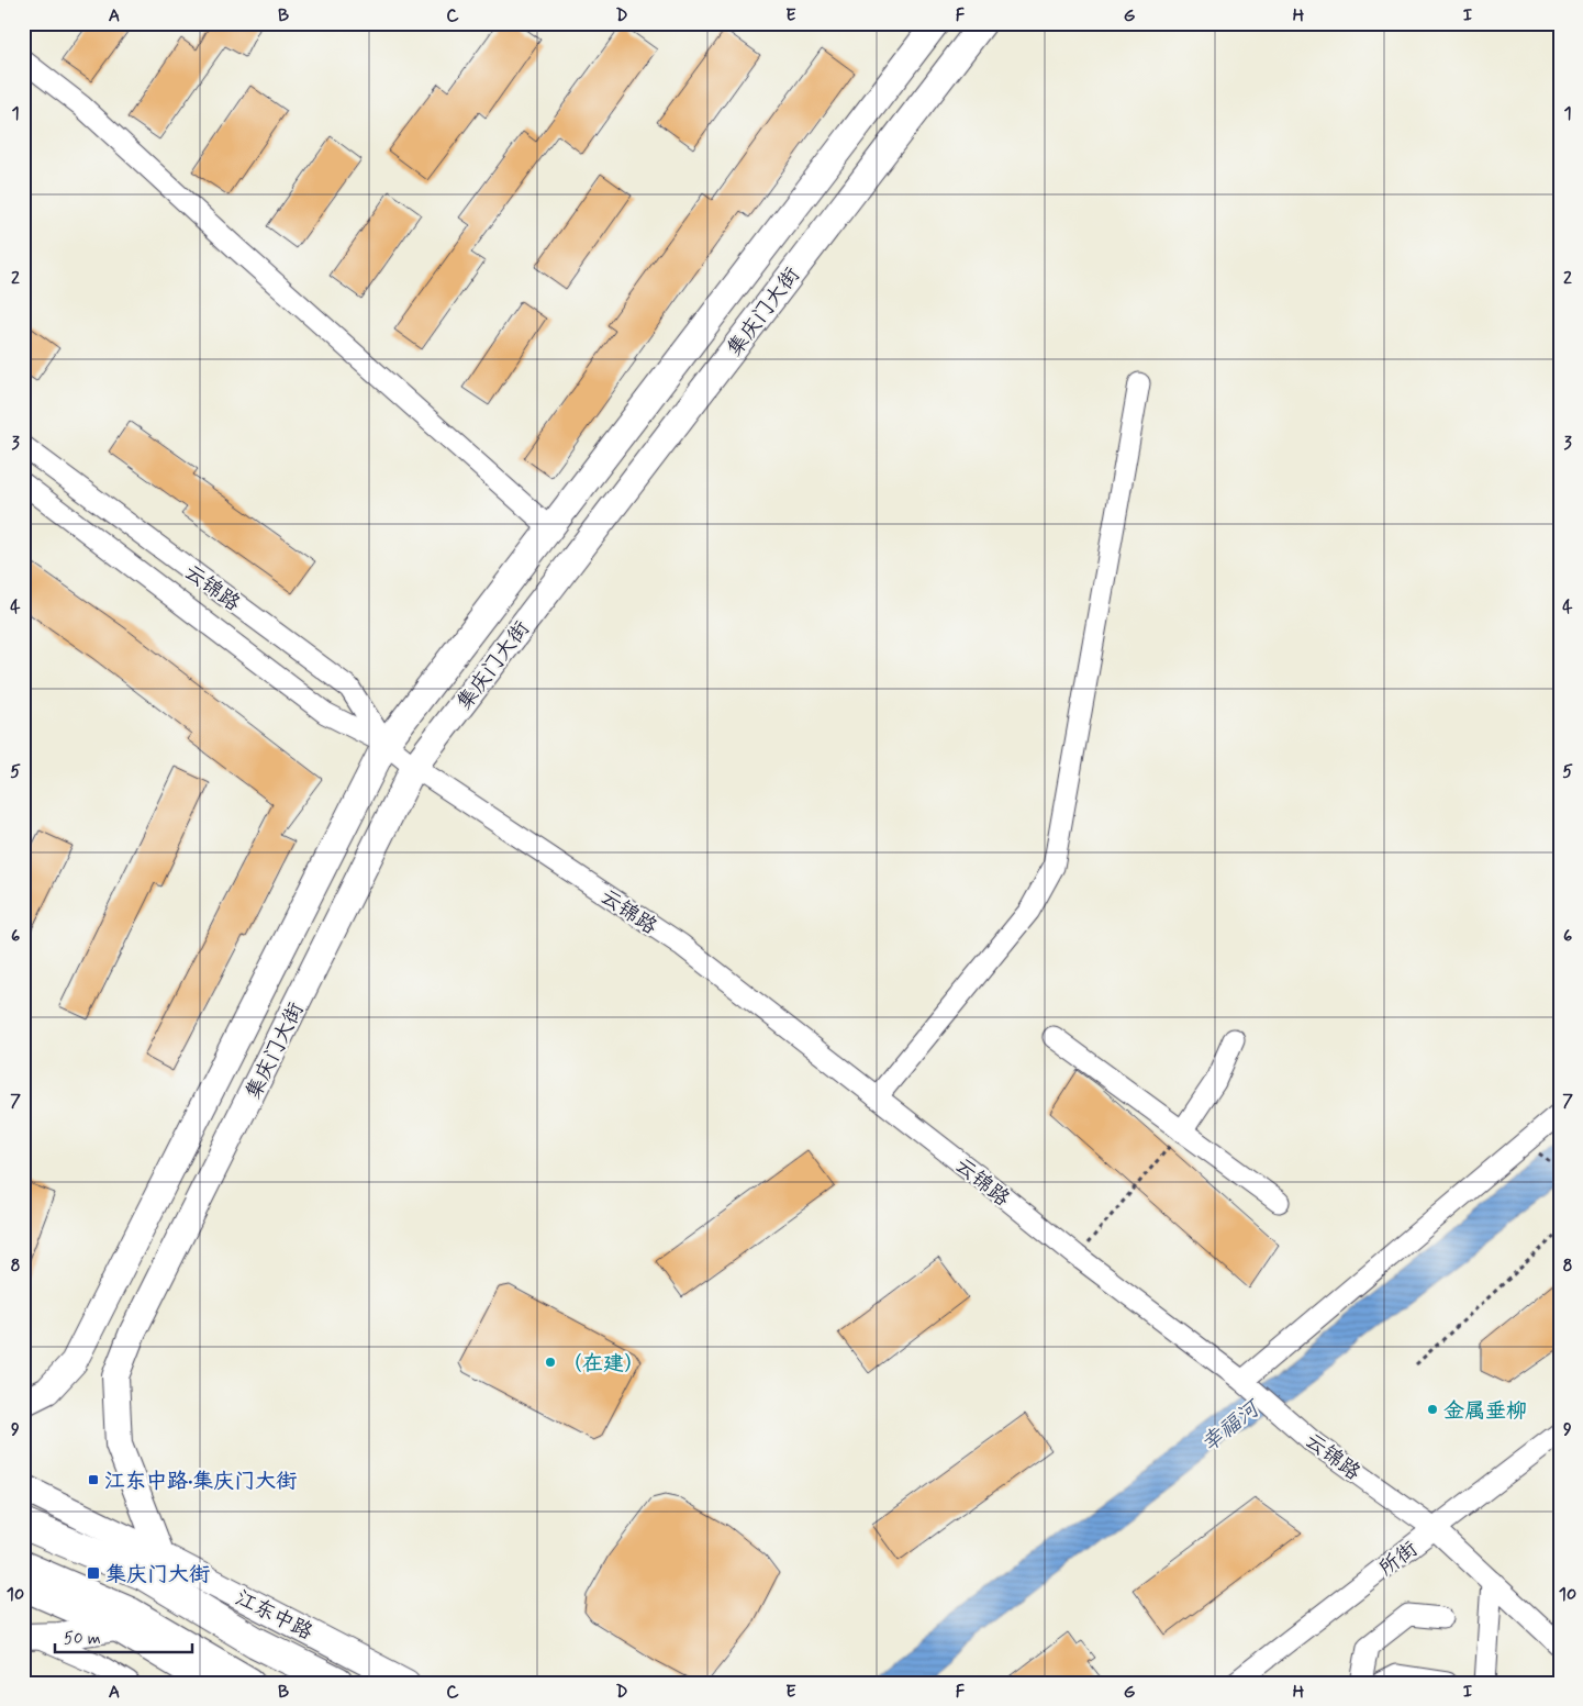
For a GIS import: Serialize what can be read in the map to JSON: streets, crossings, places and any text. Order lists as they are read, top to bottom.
{
  "streets": {
    "main road": ["集庆门大街", "江东中路"],
    "street": ["云锦路", "所街"]
  },
  "crossings": [
    ["集庆门大街", "云锦路"],
    ["集庆门大街", "江东中路"],
    ["云锦路", "所街"]
  ],
  "water": ["幸福河"],
  "places": {
    "other": ["（在建）", "金属垂柳"],
    "transit": ["江东中路·集庆门大街", "集庆门大街"]
  },
  "scale_bar": "50 m",
  "grid": {
    "columns": [
      "A",
      "B",
      "C",
      "D",
      "E",
      "F",
      "G",
      "H",
      "I"
    ],
    "rows": [
      "1",
      "2",
      "3",
      "4",
      "5",
      "6",
      "7",
      "8",
      "9",
      "10"
    ]
  }
}
